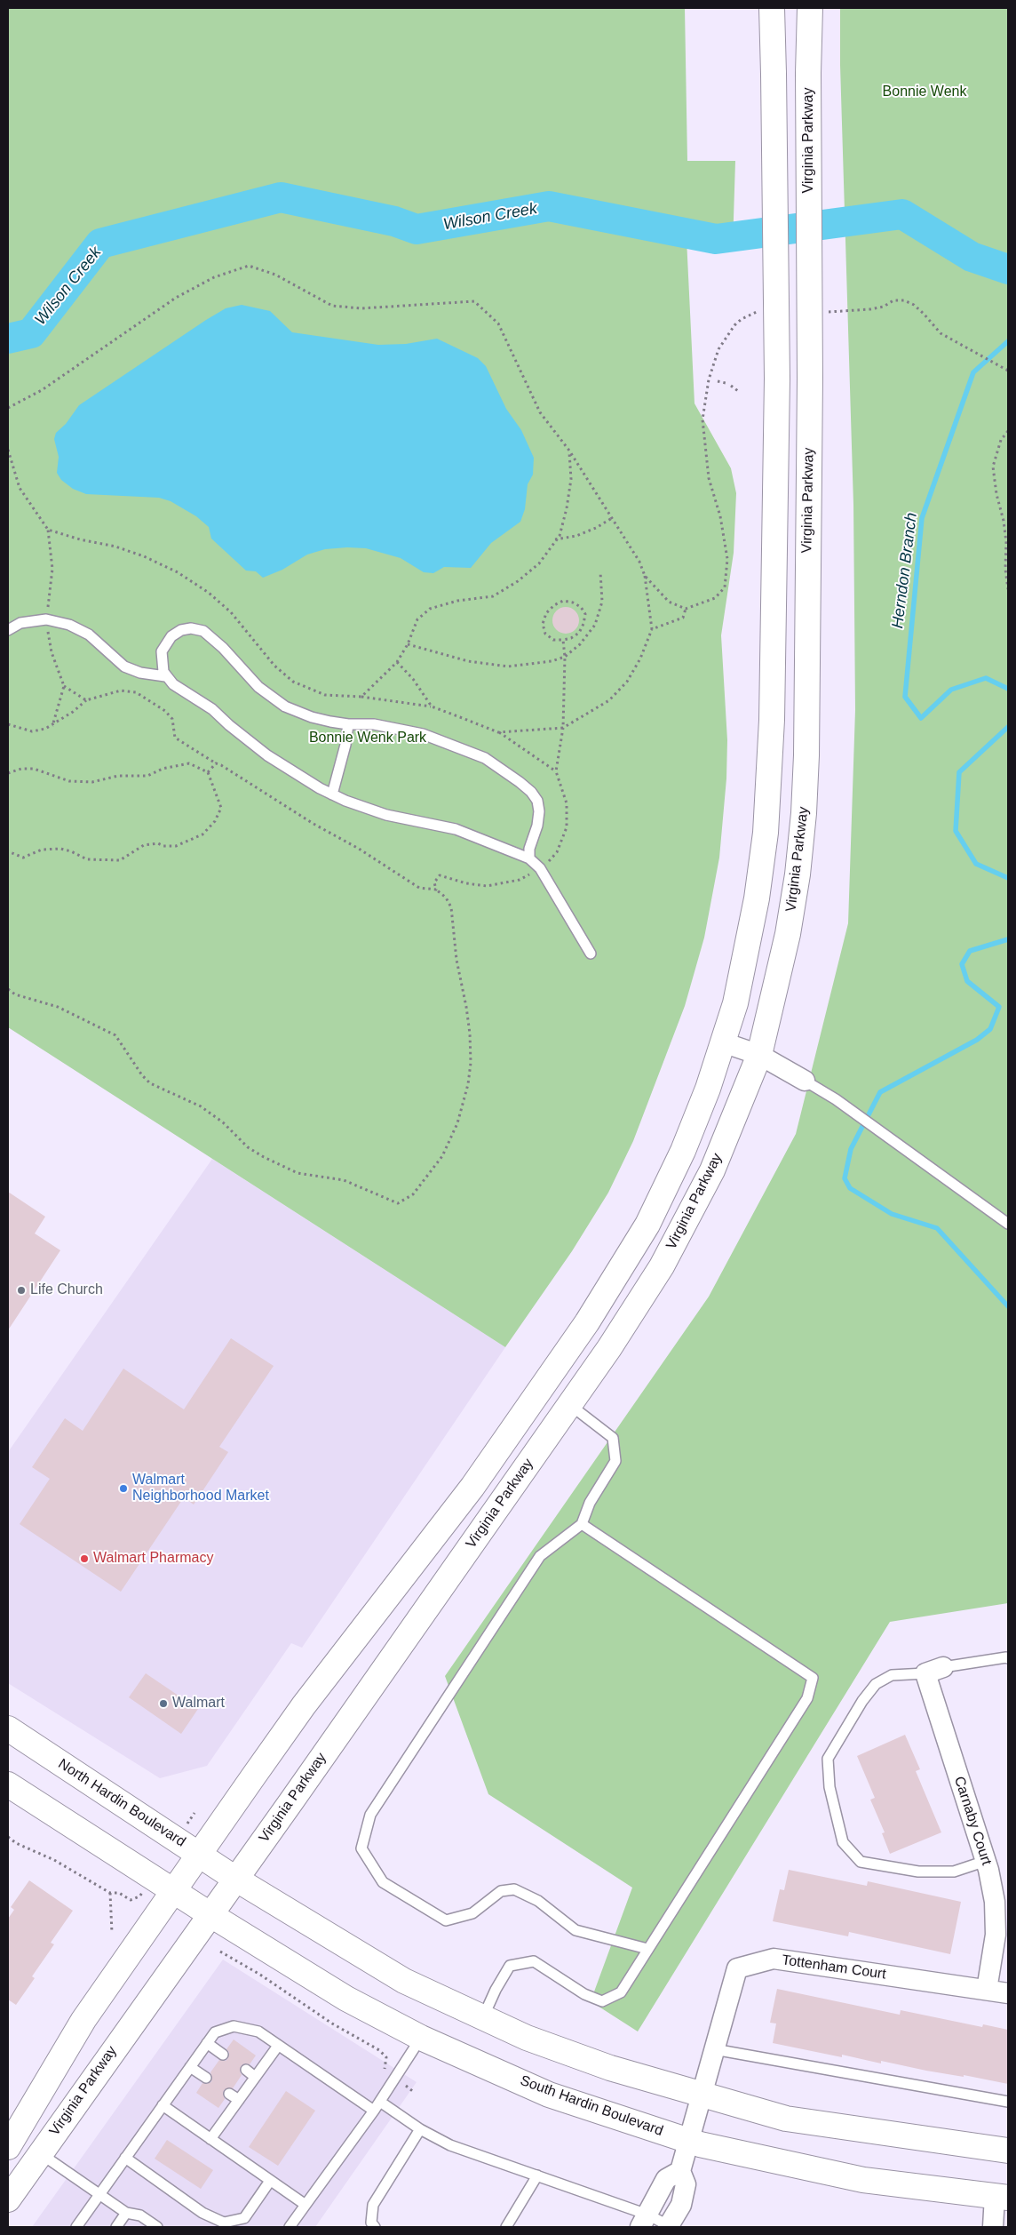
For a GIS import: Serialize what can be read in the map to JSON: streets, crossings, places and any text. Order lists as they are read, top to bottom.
{
  "streets": {
    "main road": ["Virginia Parkway", "North Hardin Boulevard", "South Hardin Boulevard"],
    "street": ["Carnaby Court", "Tottenham Court"]
  },
  "crossings": [
    ["Virginia Parkway", "North Hardin Boulevard"],
    ["Virginia Parkway", "South Hardin Boulevard"],
    ["Carnaby Court", "Tottenham Court"],
    ["Tottenham Court", "South Hardin Boulevard"]
  ],
  "water": ["Wilson Creek", "Herndon Branch"],
  "parks": ["Bonnie Wenk", "Bonnie Wenk Park"],
  "places": [
    "Life Church",
    "Walmart Neighborhood Market",
    "Walmart Pharmacy",
    "Walmart"
  ]
}
